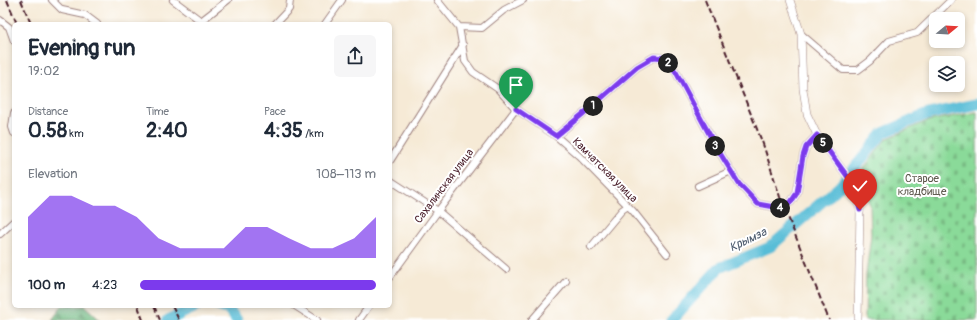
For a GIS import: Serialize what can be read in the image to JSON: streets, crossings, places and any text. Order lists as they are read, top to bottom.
{
  "streets": {
    "street": ["Камчатская улица", "Сахалинская улица"]
  },
  "crossings": [
    ["Камчатская улица", "Сахалинская улица"]
  ],
  "water": ["Крымза"],
  "parks": ["Старое кладбище"],
  "north": "right",
  "page": {
    "heading": ["Evening run", "19:02"],
    "pins": [
      "2",
      "1",
      "5",
      "3",
      "4"
    ],
    "stats": [
      ["Distance", "0.58 km"],
      ["Time", "2:40"],
      ["Pace", "4:35 /km"]
    ],
    "chart": ["Elevation", "108–113 m"],
    "list": [
      {
        "name": "100 m",
        "note": "4:23"
      }
    ]
  }
}
